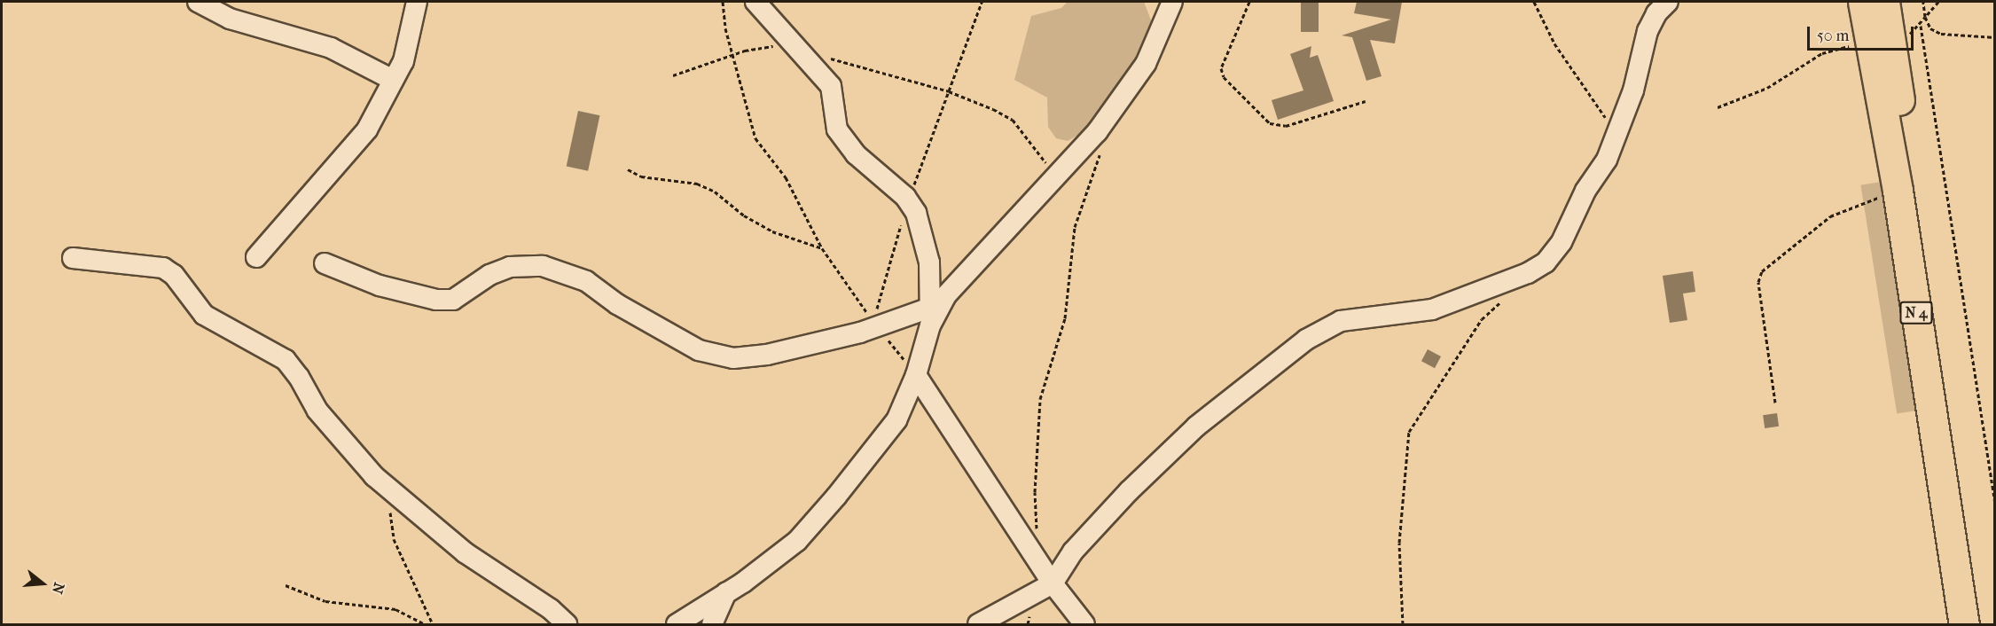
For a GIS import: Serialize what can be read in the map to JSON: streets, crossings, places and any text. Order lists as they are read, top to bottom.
{
  "streets": {
    "highway": ["N 4"]
  },
  "scale_bar": "50 m",
  "north": "right"
}
